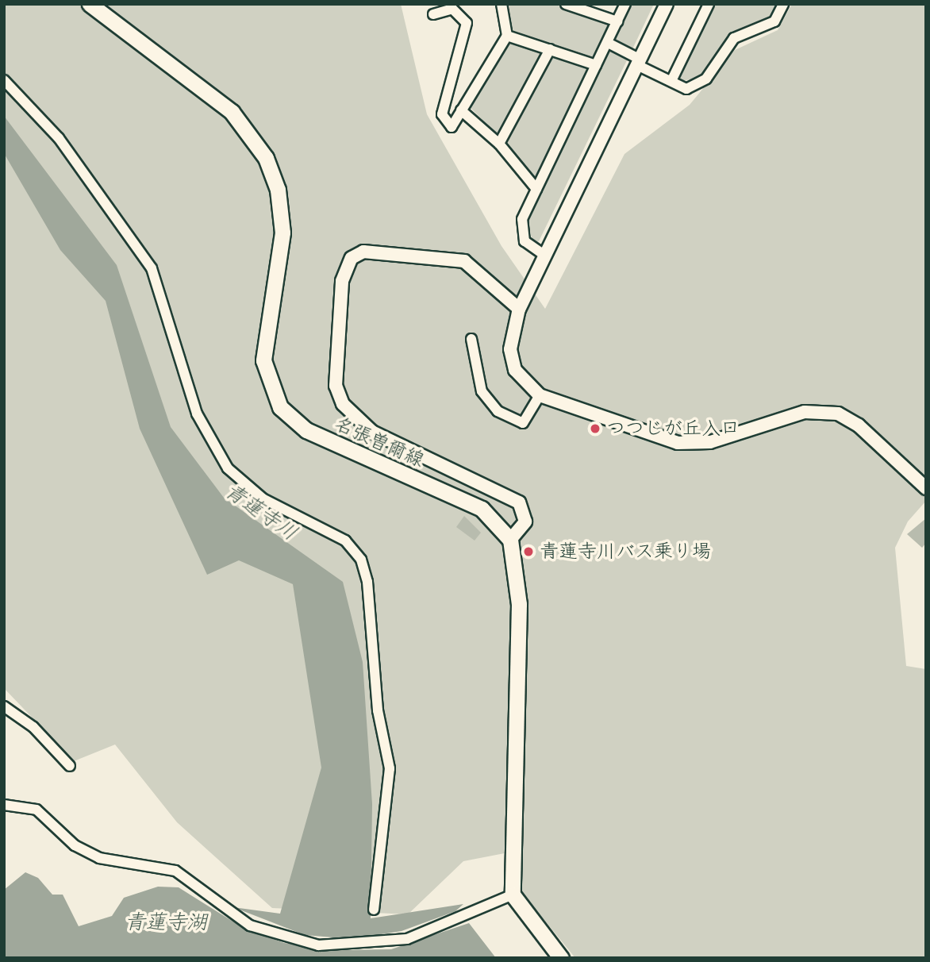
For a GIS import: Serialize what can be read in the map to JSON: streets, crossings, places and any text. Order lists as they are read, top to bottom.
{
  "streets": {
    "main road": ["名張曽爾線"]
  },
  "water": ["青蓮寺川", "青蓮寺湖"],
  "places": ["つつじが丘入口", "青蓮寺川バス乗り場"]
}
